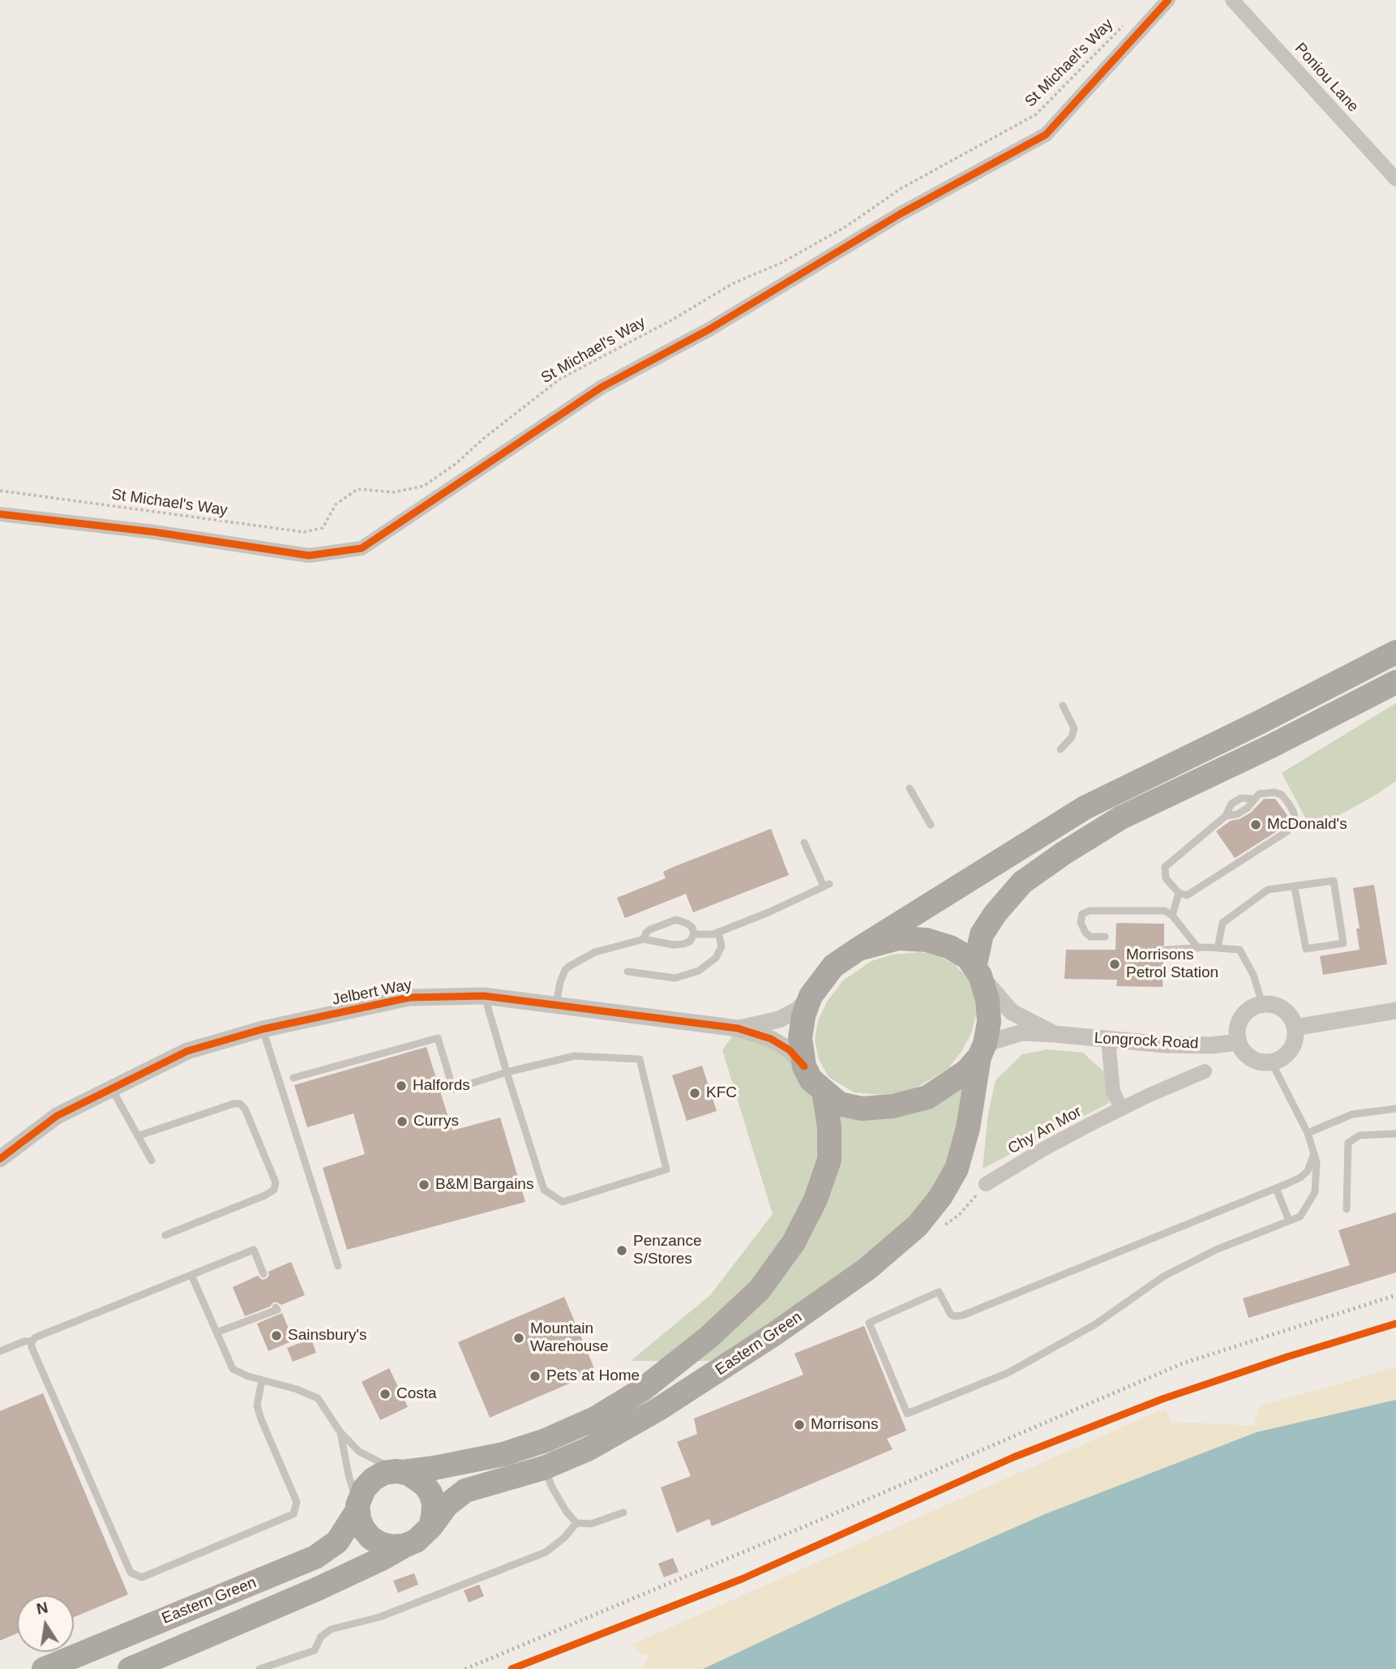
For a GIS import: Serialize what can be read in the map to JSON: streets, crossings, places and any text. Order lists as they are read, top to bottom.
{
  "streets": {
    "highway": ["Eastern Green"],
    "street": [
      "Poniou Lane",
      "Jelbert Way",
      "Longrock Road",
      "Chy An Mor"
    ],
    "path": ["St Michael's Way"]
  },
  "crossings": [
    ["Jelbert Way", "Longrock Road"],
    ["Jelbert Way", "Eastern Green"],
    ["Longrock Road", "Eastern Green"]
  ],
  "places": [
    "McDonald's",
    "Morrisons Petrol Station",
    "Halfords",
    "KFC",
    "Currys",
    "B&M Bargains",
    "Penzance S/Stores",
    "Sainsbury's",
    "Mountain Warehouse",
    "Pets at Home",
    "Costa",
    "Morrisons"
  ],
  "north": "top"
}
